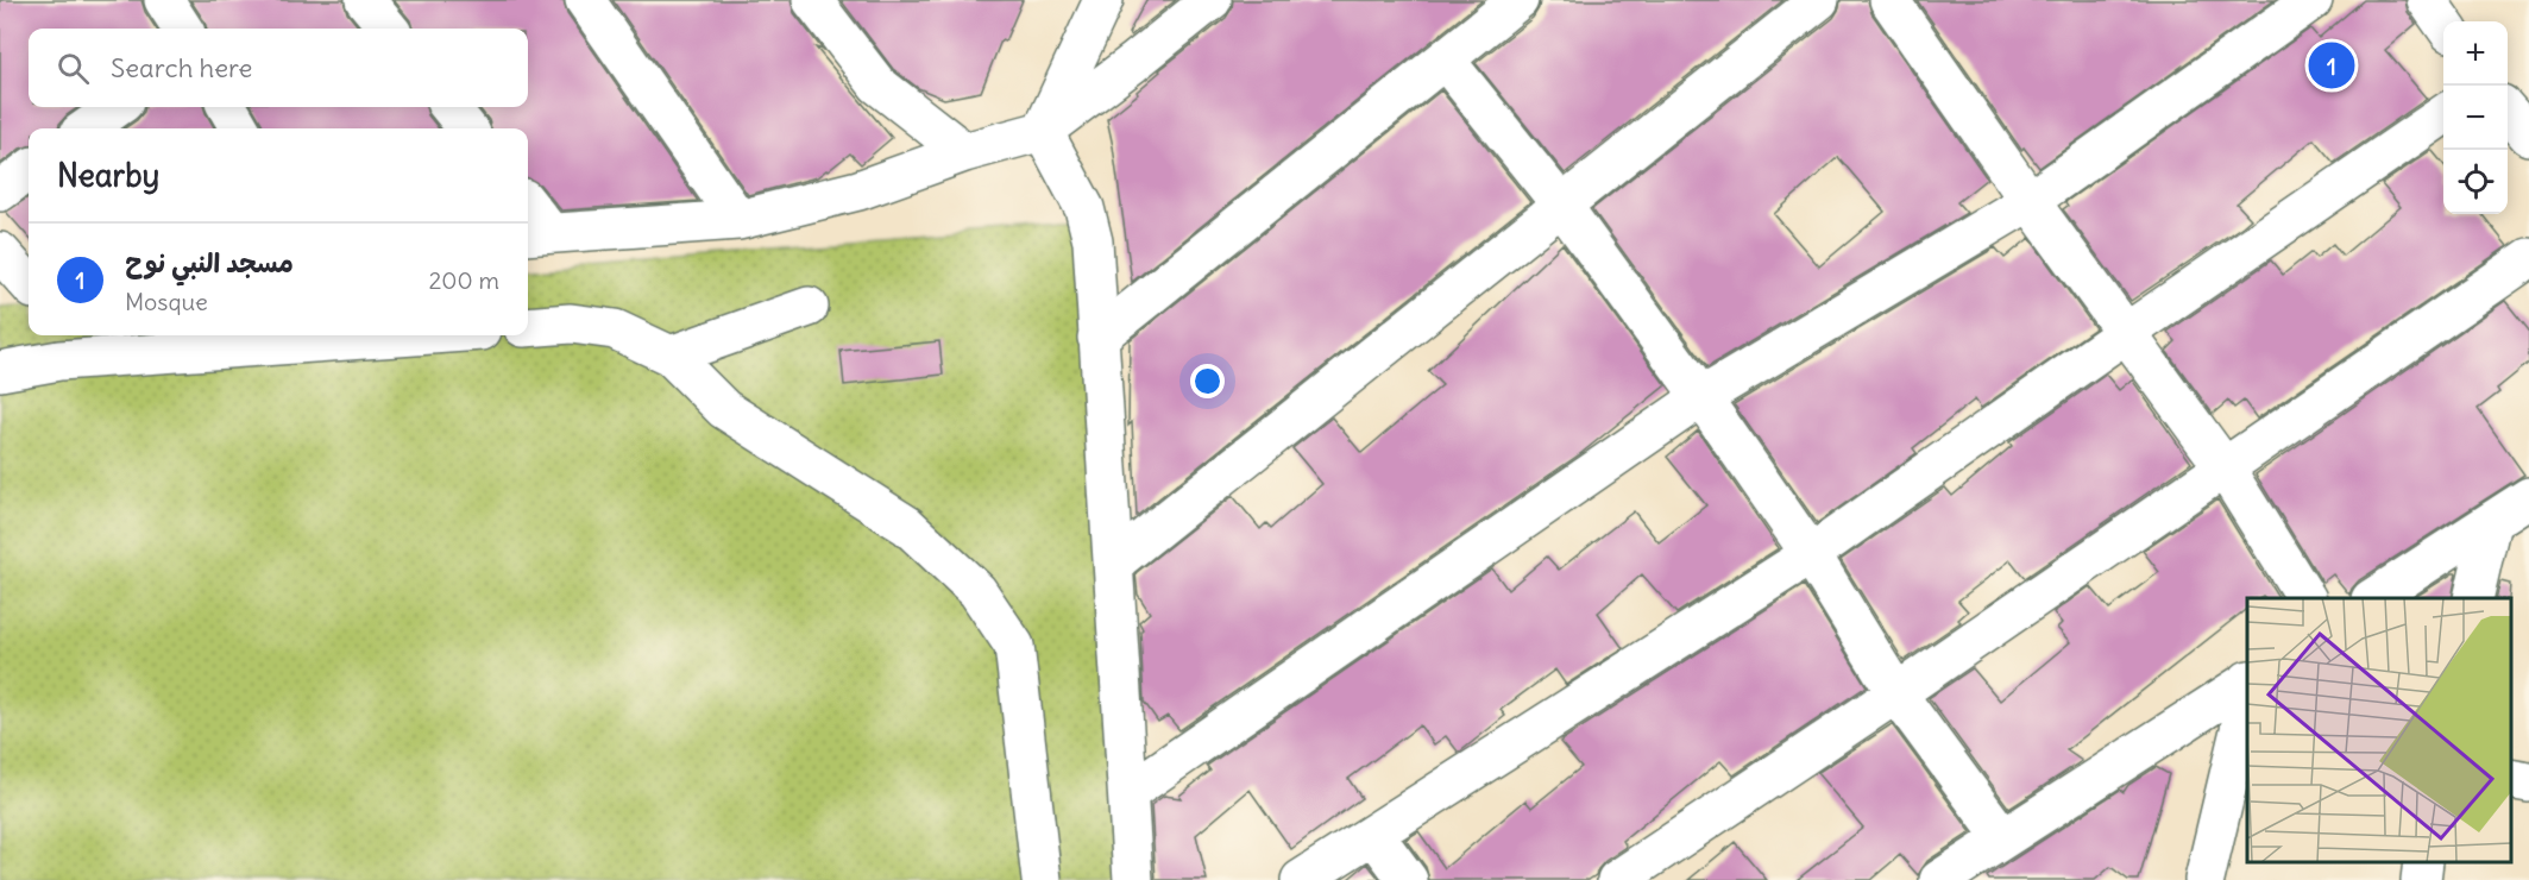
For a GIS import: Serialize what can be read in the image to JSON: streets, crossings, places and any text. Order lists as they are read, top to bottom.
{
  "page": {
    "map_buttons": ["+", "−"],
    "search": "Search here",
    "pins": "1",
    "heading": "Nearby",
    "list": [
      {
        "mark": "1",
        "name": "مسجد النبي نوح",
        "note": "Mosque",
        "value": "200 m"
      }
    ]
  }
}
